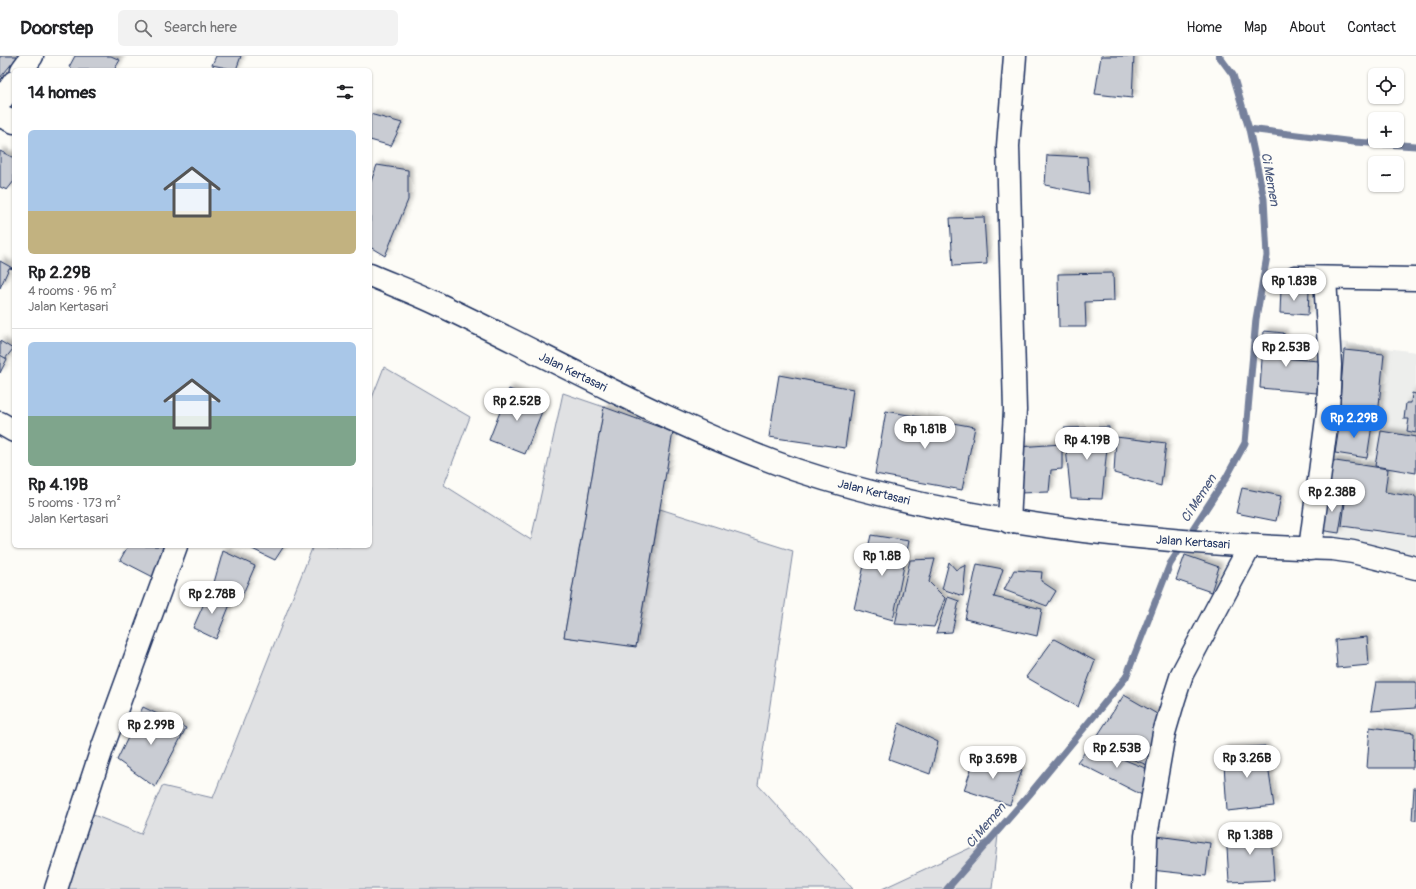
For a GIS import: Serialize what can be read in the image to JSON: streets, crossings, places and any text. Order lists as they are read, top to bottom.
{
  "streets": {
    "street": ["Jalan Kertasari"]
  },
  "water": ["Ci Memen"],
  "page": {
    "header": "Doorstep",
    "search": "Search here",
    "nav": [
      "Home",
      "Map",
      "About",
      "Contact"
    ],
    "map_buttons": ["+", "−"],
    "heading": "14 homes",
    "list": [
      {
        "name": "Rp 2.29B",
        "note": "4 rooms · 96 m² · Jalan Kertasari"
      },
      {
        "name": "Rp 4.19B",
        "note": "5 rooms · 173 m² · Jalan Kertasari"
      }
    ],
    "price": [
      "Rp 1.83B",
      "Rp 2.53B",
      "Rp 2.52B",
      "Rp 2.29B",
      "Rp 1.81B",
      "Rp 4.19B",
      "Rp 2.38B",
      "Rp 1.8B",
      "Rp 2.78B",
      "Rp 2.99B",
      "Rp 2.53B",
      "Rp 3.26B",
      "Rp 3.69B",
      "Rp 1.38B"
    ]
  }
}
